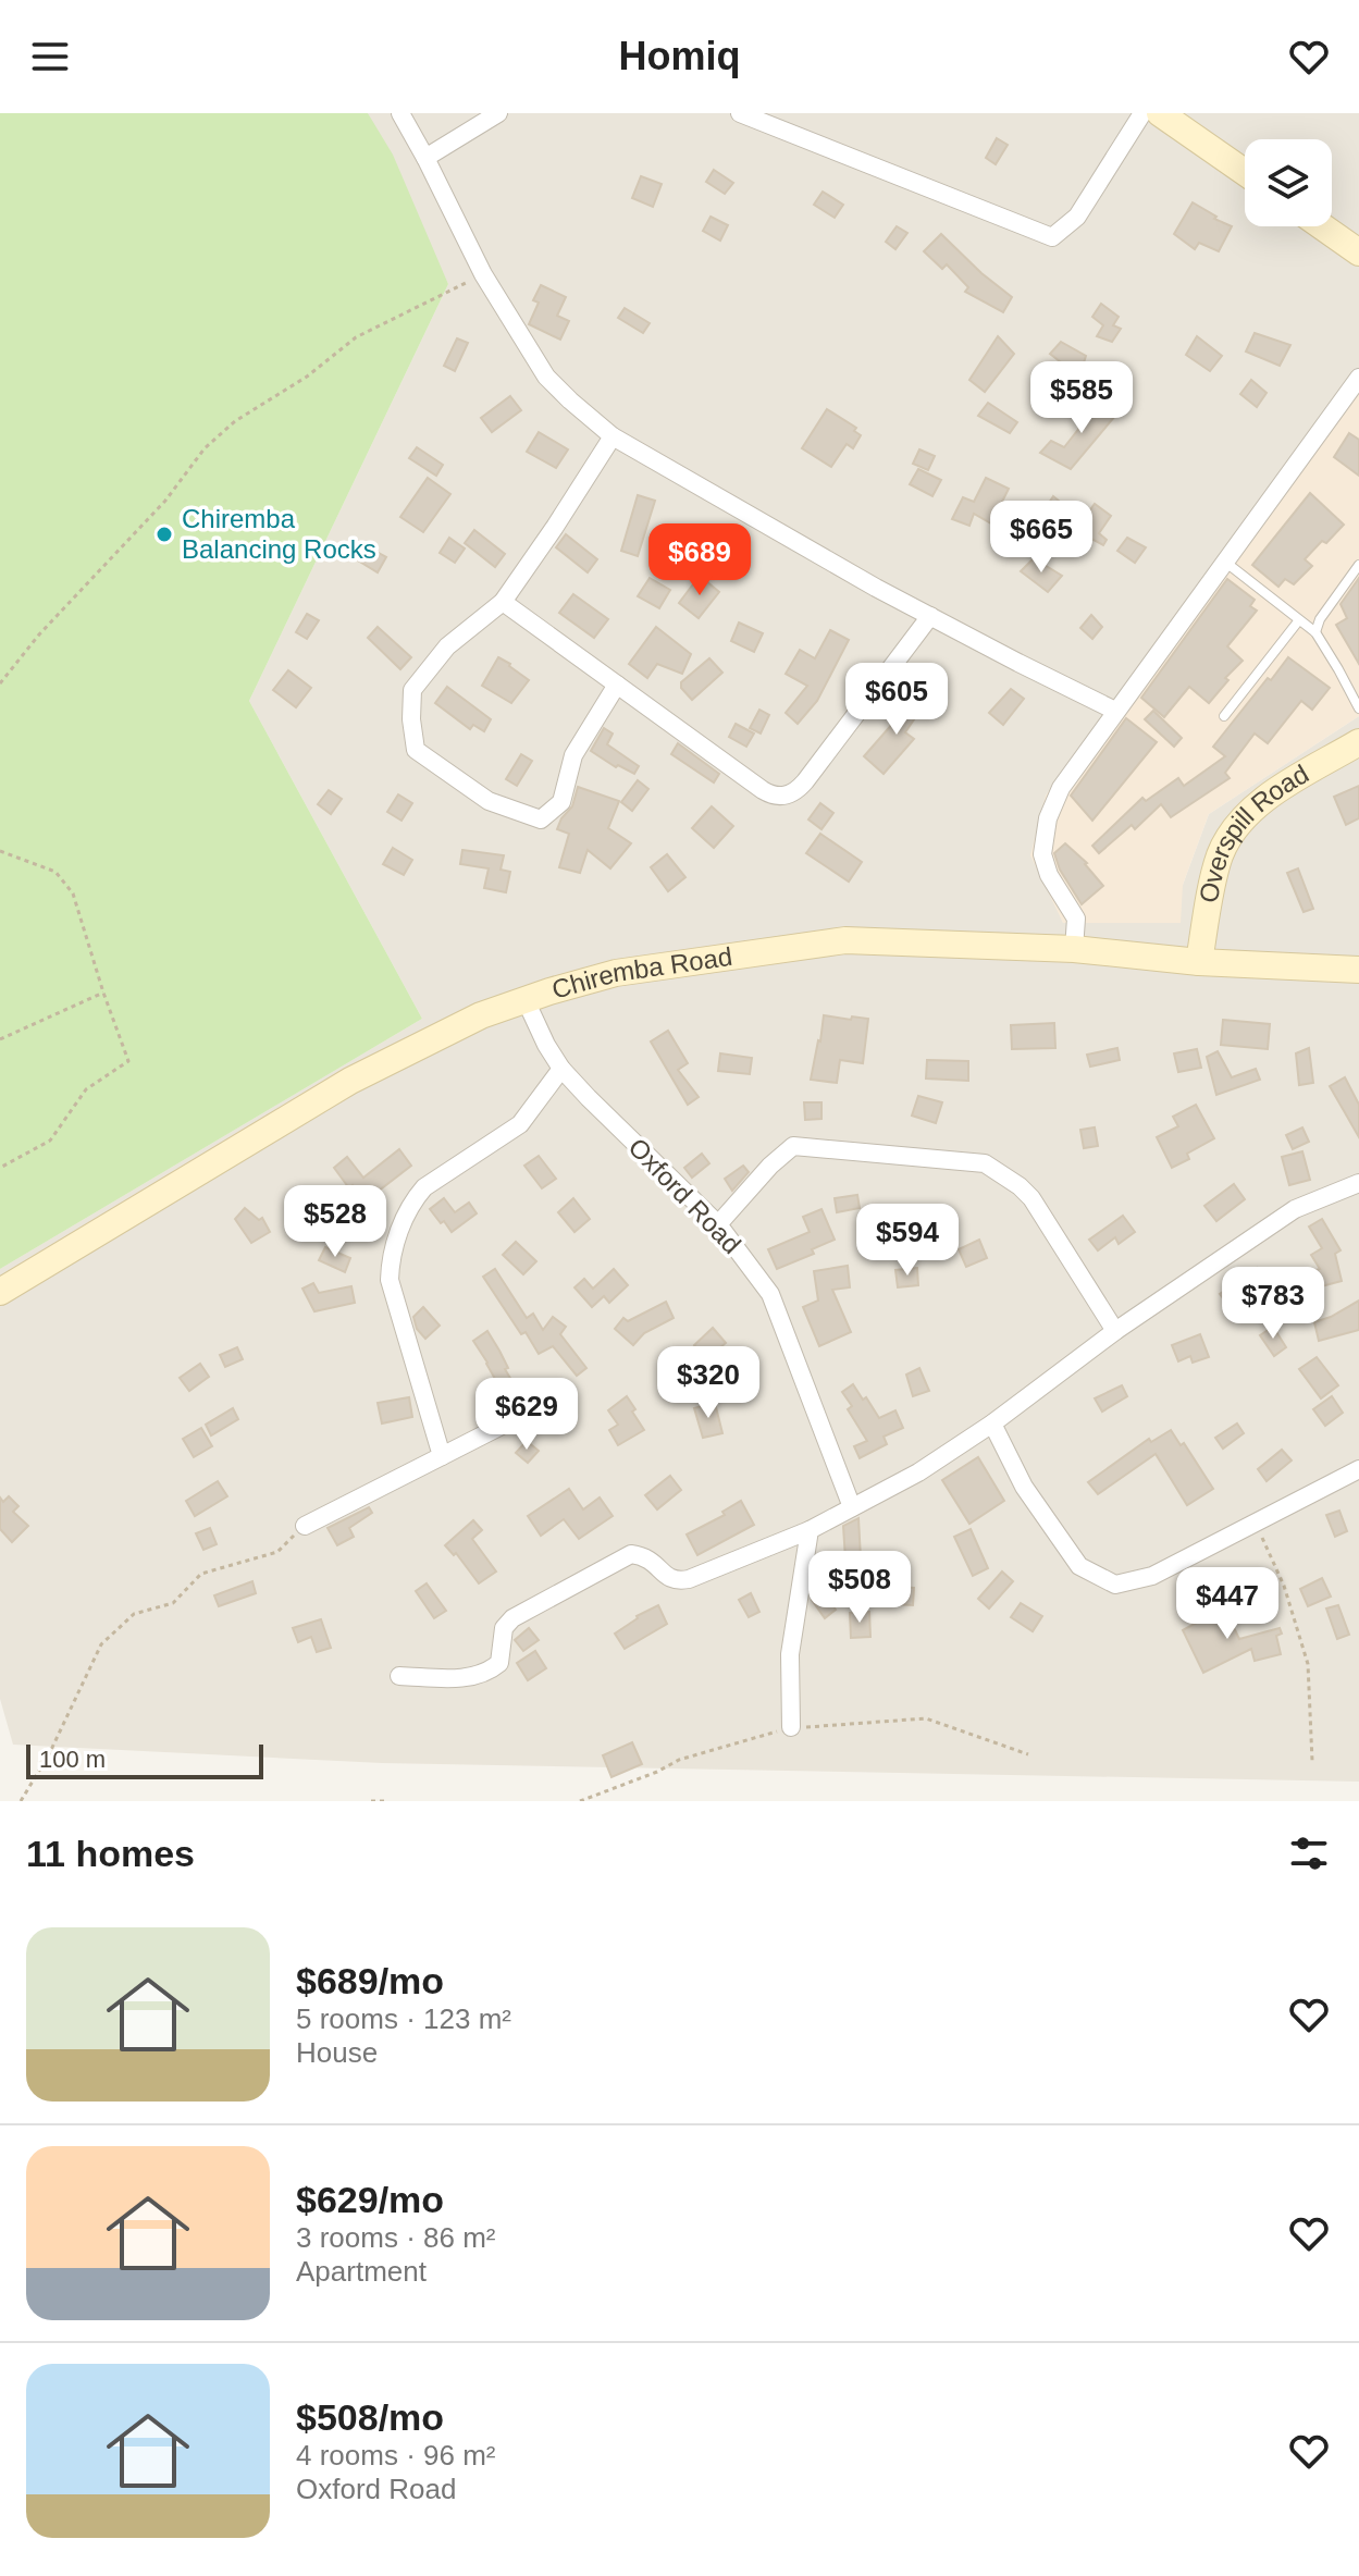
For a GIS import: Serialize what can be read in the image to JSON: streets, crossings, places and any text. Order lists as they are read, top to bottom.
{
  "streets": {
    "main road": ["Overspill Road", "Chiremba Road"],
    "street": ["Oxford Road"]
  },
  "crossings": [
    ["Overspill Road", "Chiremba Road"],
    ["Chiremba Road", "Oxford Road"]
  ],
  "places": ["Chiremba Balancing Rocks"],
  "scale_bar": "100 m",
  "page": {
    "header": "Homiq",
    "price": [
      "$585",
      "$665",
      "$689",
      "$605",
      "$528",
      "$594",
      "$783",
      "$320",
      "$629",
      "$508",
      "$447"
    ],
    "scale": "100 m",
    "heading": "11 homes",
    "list": [
      {
        "name": "$689/mo",
        "note": "5 rooms · 123 m² · House"
      },
      {
        "name": "$629/mo",
        "note": "3 rooms · 86 m² · Apartment"
      },
      {
        "name": "$508/mo",
        "note": "4 rooms · 96 m² · Oxford Road"
      }
    ]
  }
}
